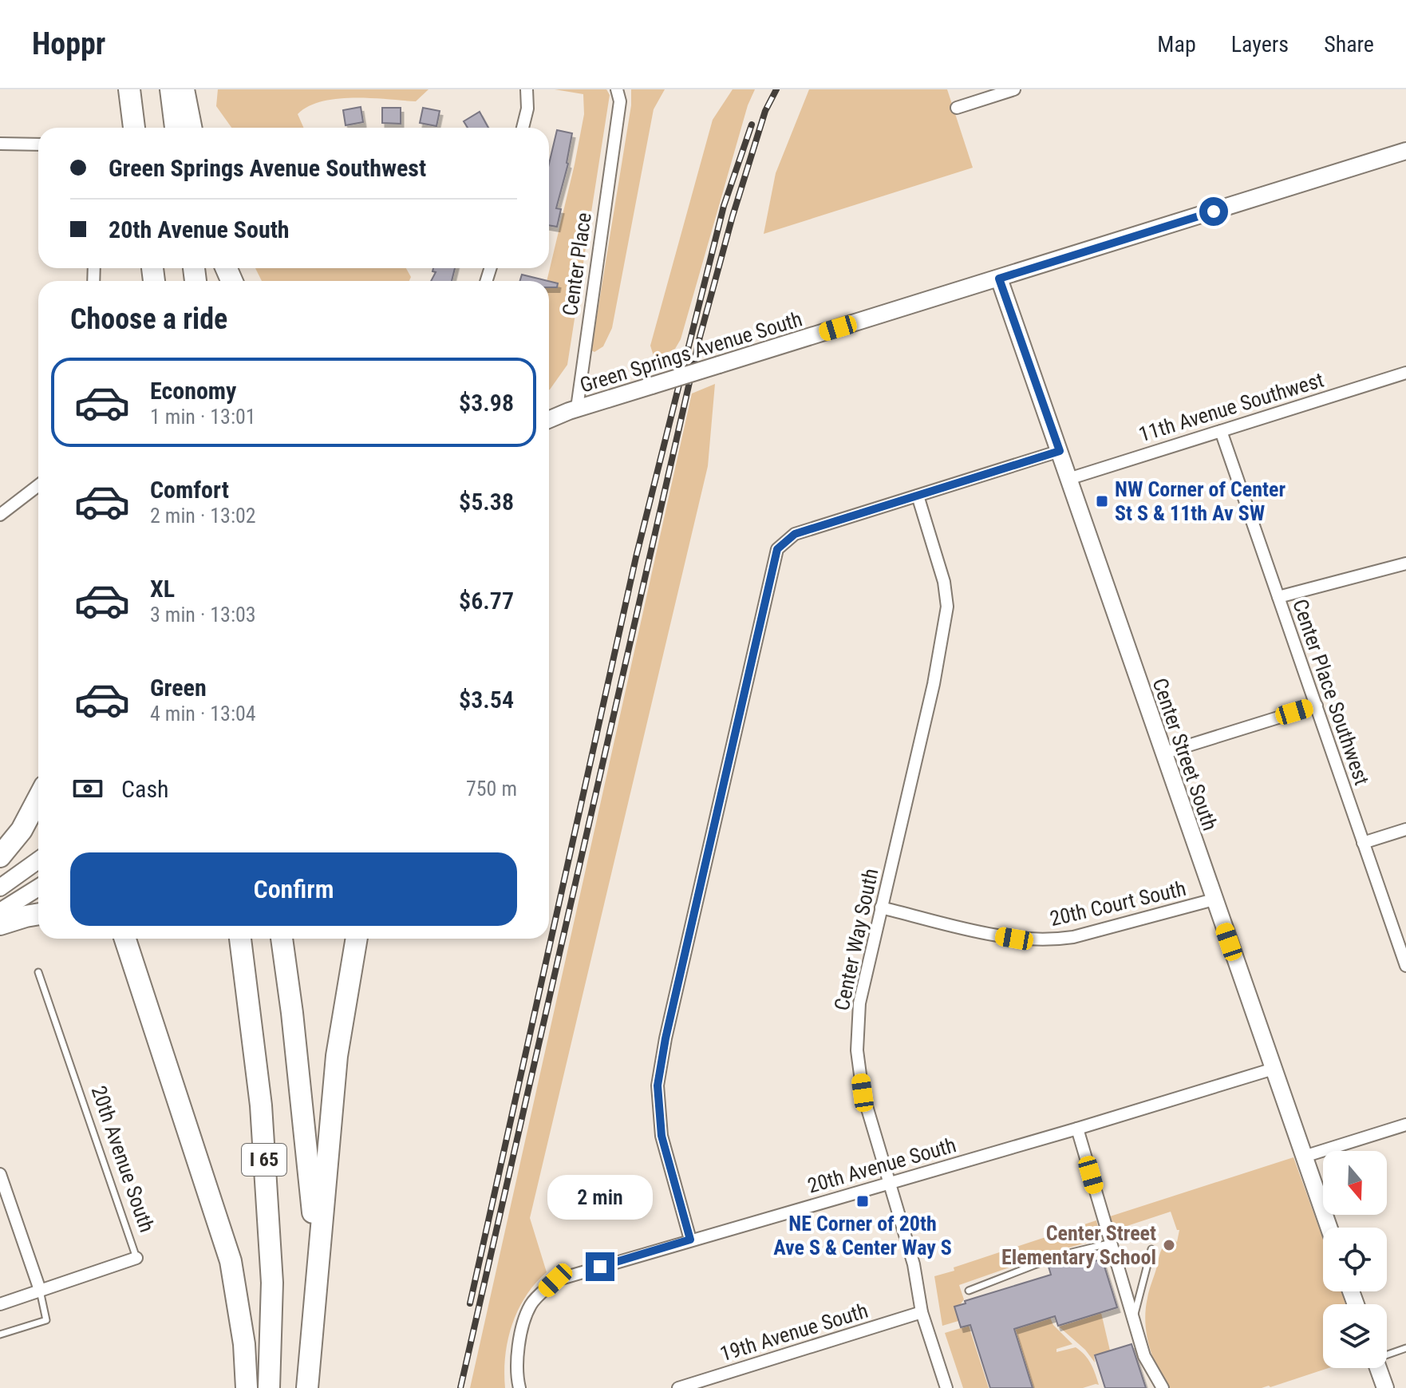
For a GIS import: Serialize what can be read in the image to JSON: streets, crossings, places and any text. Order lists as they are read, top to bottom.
{
  "streets": {
    "highway": ["I 65"],
    "street": [
      "Center Place",
      "Green Springs Avenue South",
      "11th Avenue Southwest",
      "Center Place Southwest",
      "Center Street South",
      "20th Court South",
      "Center Way South",
      "20th Avenue South",
      "19th Avenue South"
    ]
  },
  "crossings": [
    ["Center Place", "Green Springs Avenue South"],
    ["Green Springs Avenue South", "Center Street South"],
    ["11th Avenue Southwest", "Center Place Southwest"],
    ["11th Avenue Southwest", "Center Street South"],
    ["Center Street South", "20th Court South"],
    ["Center Street South", "20th Avenue South"],
    ["20th Court South", "Center Way South"],
    ["Center Way South", "20th Avenue South"],
    ["Center Way South", "19th Avenue South"]
  ],
  "places": {
    "transit": ["NW Corner of Center St S & 11th Av SW", "NE Corner of 20th Ave S & Center Way S"],
    "other": ["Center Street Elementary School"]
  },
  "north": "bottom",
  "page": {
    "header": "Hoppr",
    "nav": ["Map", "Layers", "Share"],
    "banner": ["Green Springs Avenue Southwest", "20th Avenue South"],
    "heading": "Choose a ride",
    "list": [
      {
        "name": "Economy",
        "note": "1 min · 13:01",
        "value": "$3.98"
      },
      {
        "name": "Comfort",
        "note": "2 min · 13:02",
        "value": "$5.38"
      },
      {
        "name": "XL",
        "note": "3 min · 13:03",
        "value": "$6.77"
      },
      {
        "name": "Green",
        "note": "4 min · 13:04",
        "value": "$3.54"
      }
    ],
    "pay": ["Cash", "750 m"],
    "buttons": "Confirm",
    "bubble": "2 min"
  }
}
